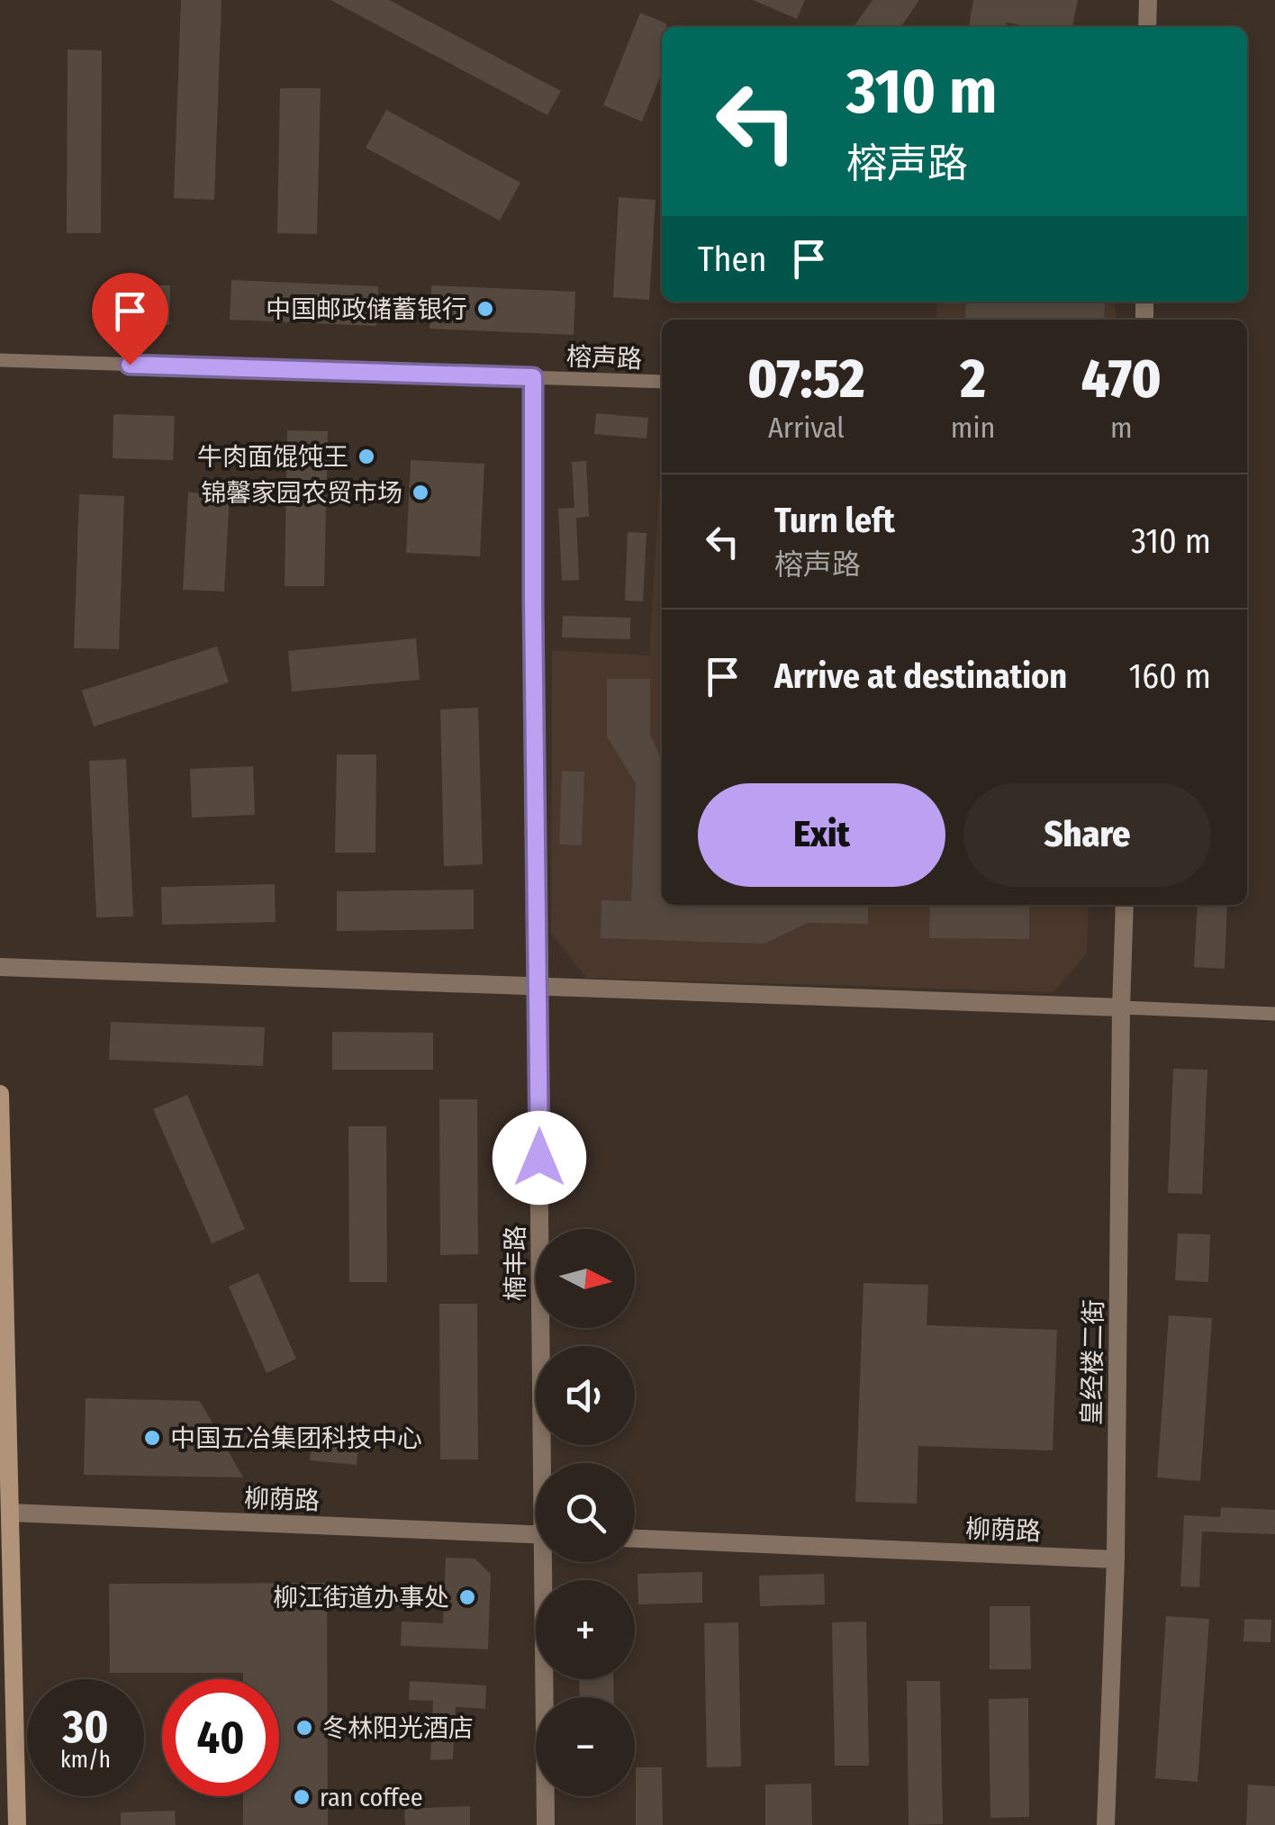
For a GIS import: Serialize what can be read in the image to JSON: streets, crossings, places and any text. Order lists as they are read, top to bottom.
{
  "streets": {
    "street": [
      "榕声路",
      "楠丰路",
      "皇经楼二街",
      "柳荫路"
    ]
  },
  "crossings": [
    ["榕声路", "楠丰路"],
    ["皇经楼二街", "柳荫路"]
  ],
  "places": [
    "中国邮政储蓄银行",
    "牛肉面馄饨王",
    "锦馨家园农贸市场",
    "中国五冶集团科技中心",
    "柳江街道办事处",
    "冬林阳光酒店",
    "ran coffee"
  ],
  "north": "right",
  "page": {
    "turn": ["310 m", "榕声路"],
    "then": "Then",
    "eta": [
      "07:52",
      "Arrival",
      "2",
      "min",
      "470",
      "m"
    ],
    "list": [
      {
        "name": "Turn left",
        "note": "榕声路",
        "value": "310 m"
      },
      {
        "name": "Arrive at destination",
        "value": "160 m"
      }
    ],
    "buttons": ["Exit", "Share"],
    "map_buttons": ["+", "−"],
    "speed": "30 km/h",
    "limit": "40"
  }
}
